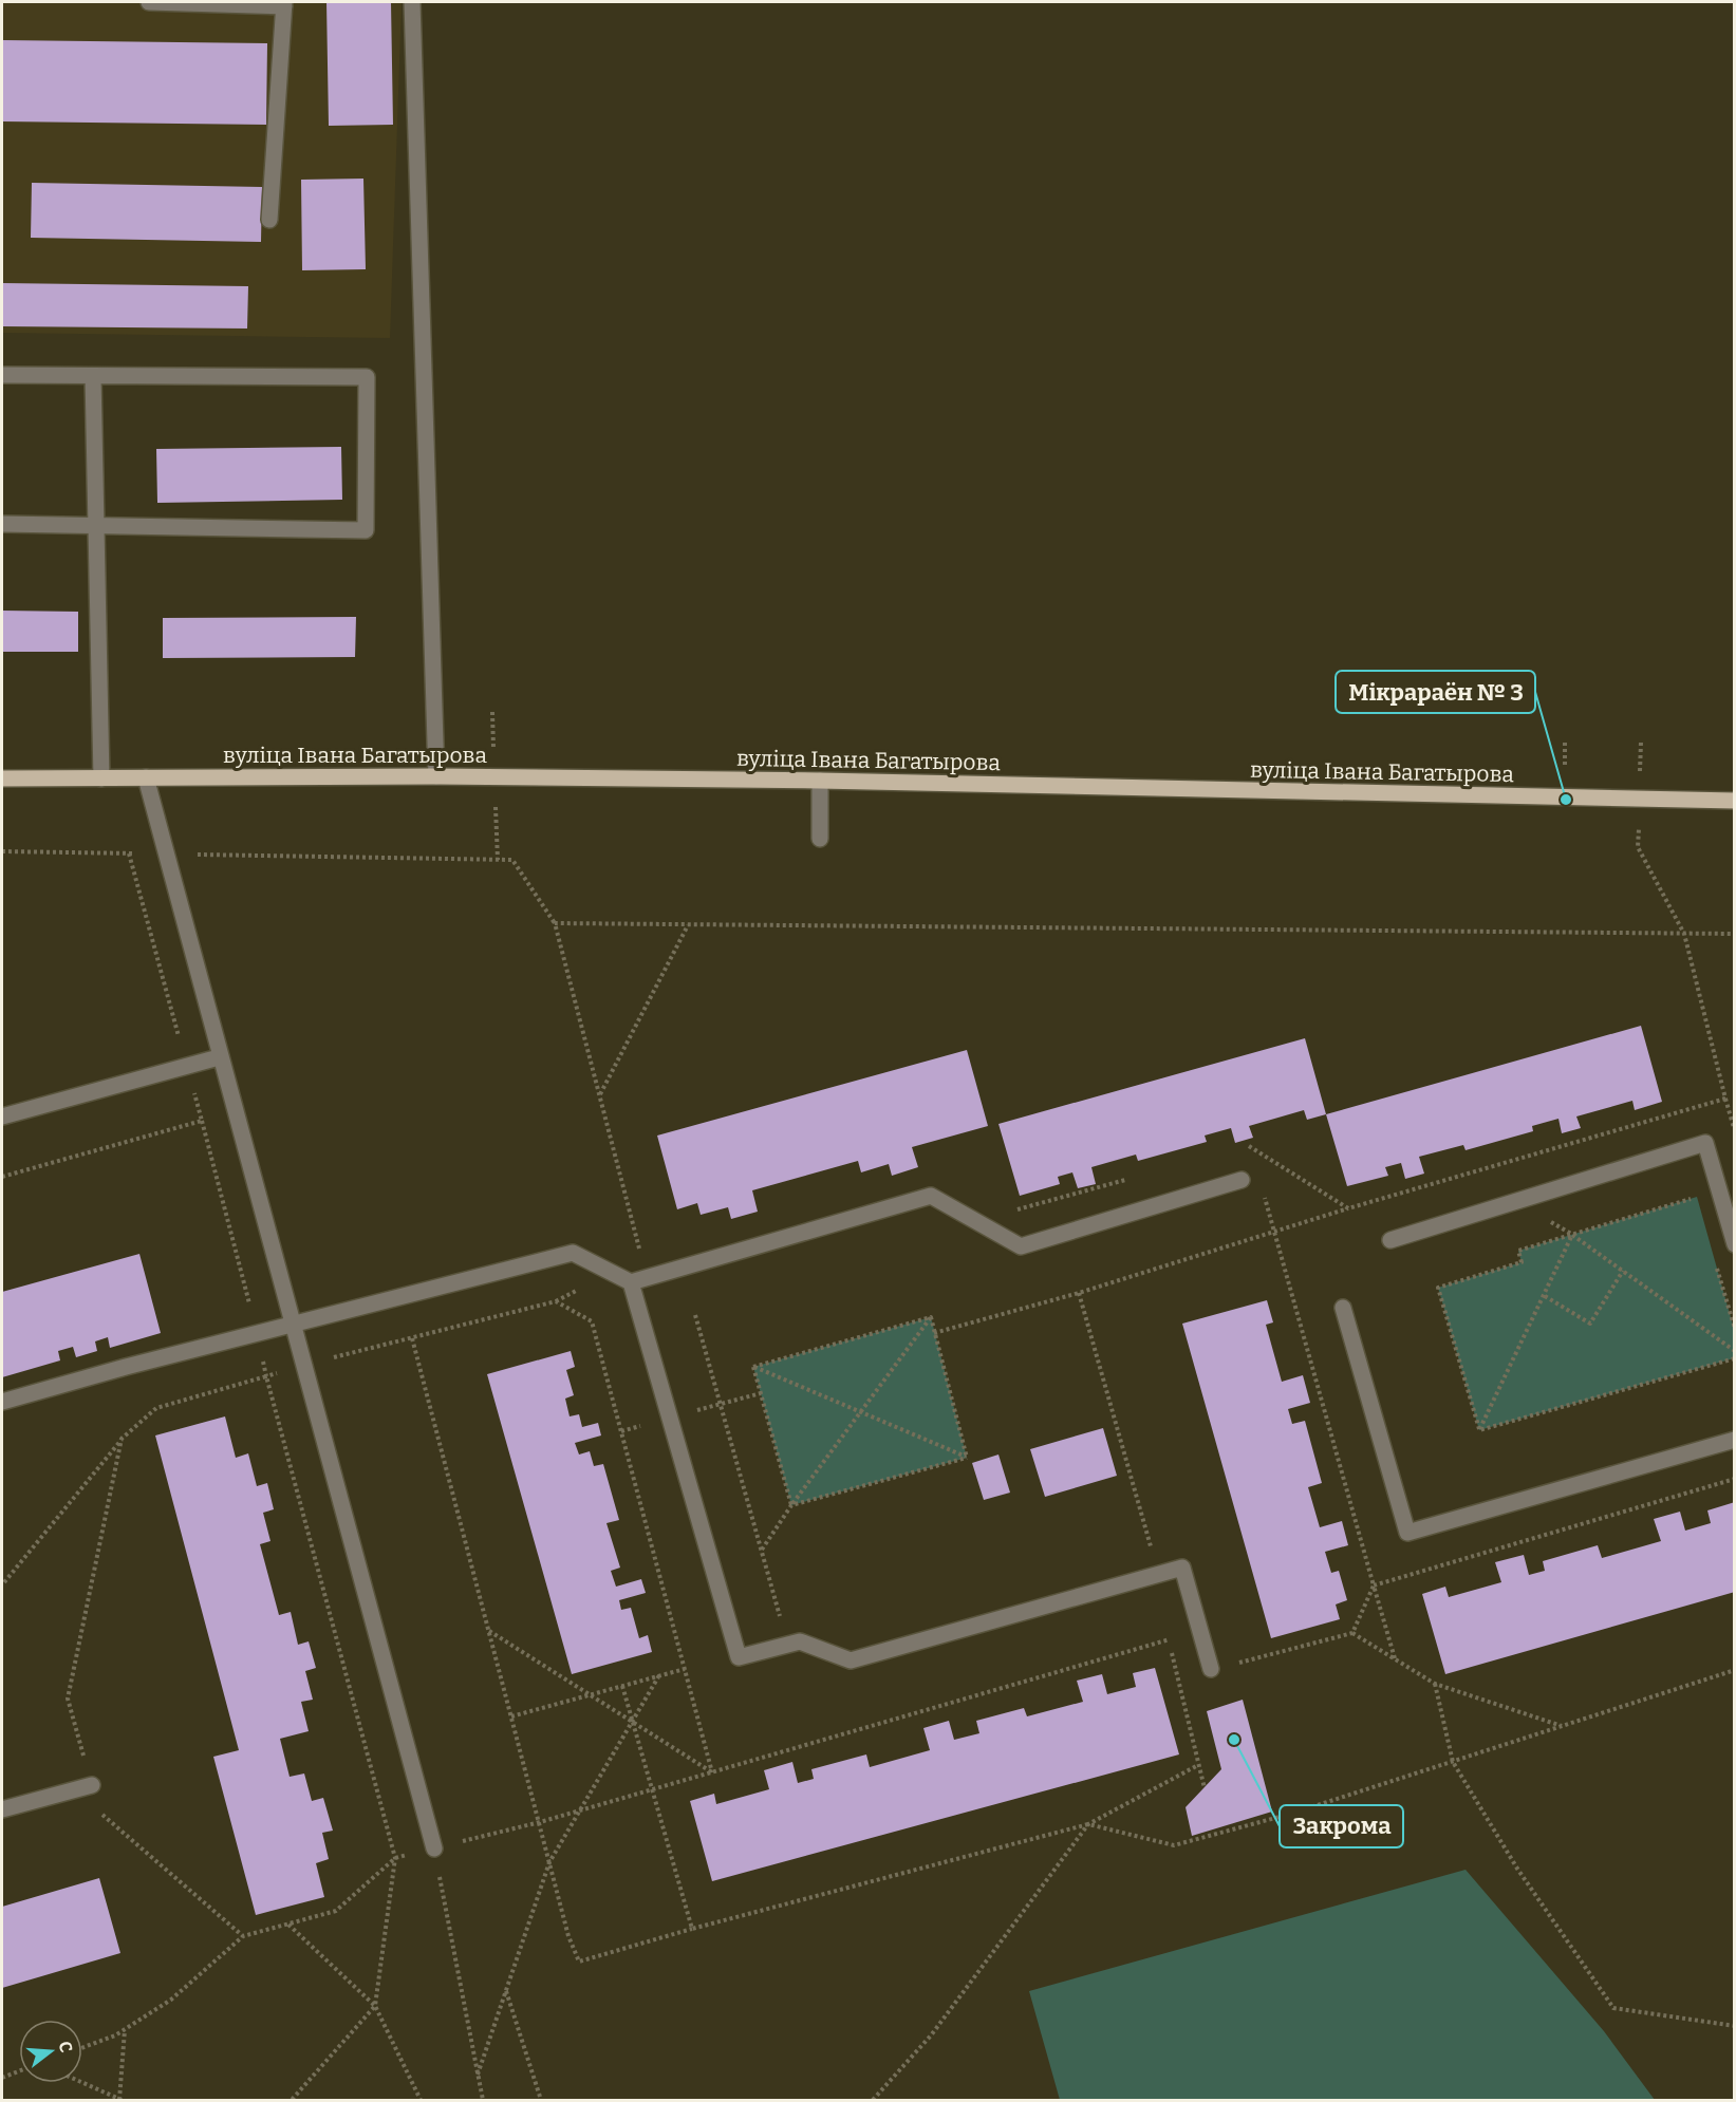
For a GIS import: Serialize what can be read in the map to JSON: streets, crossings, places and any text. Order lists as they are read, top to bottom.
{
  "streets": {
    "main road": ["вуліца Івана Багатырова"]
  },
  "places": ["Мікрараён № 3", "Закрома"],
  "north": "right"
}
